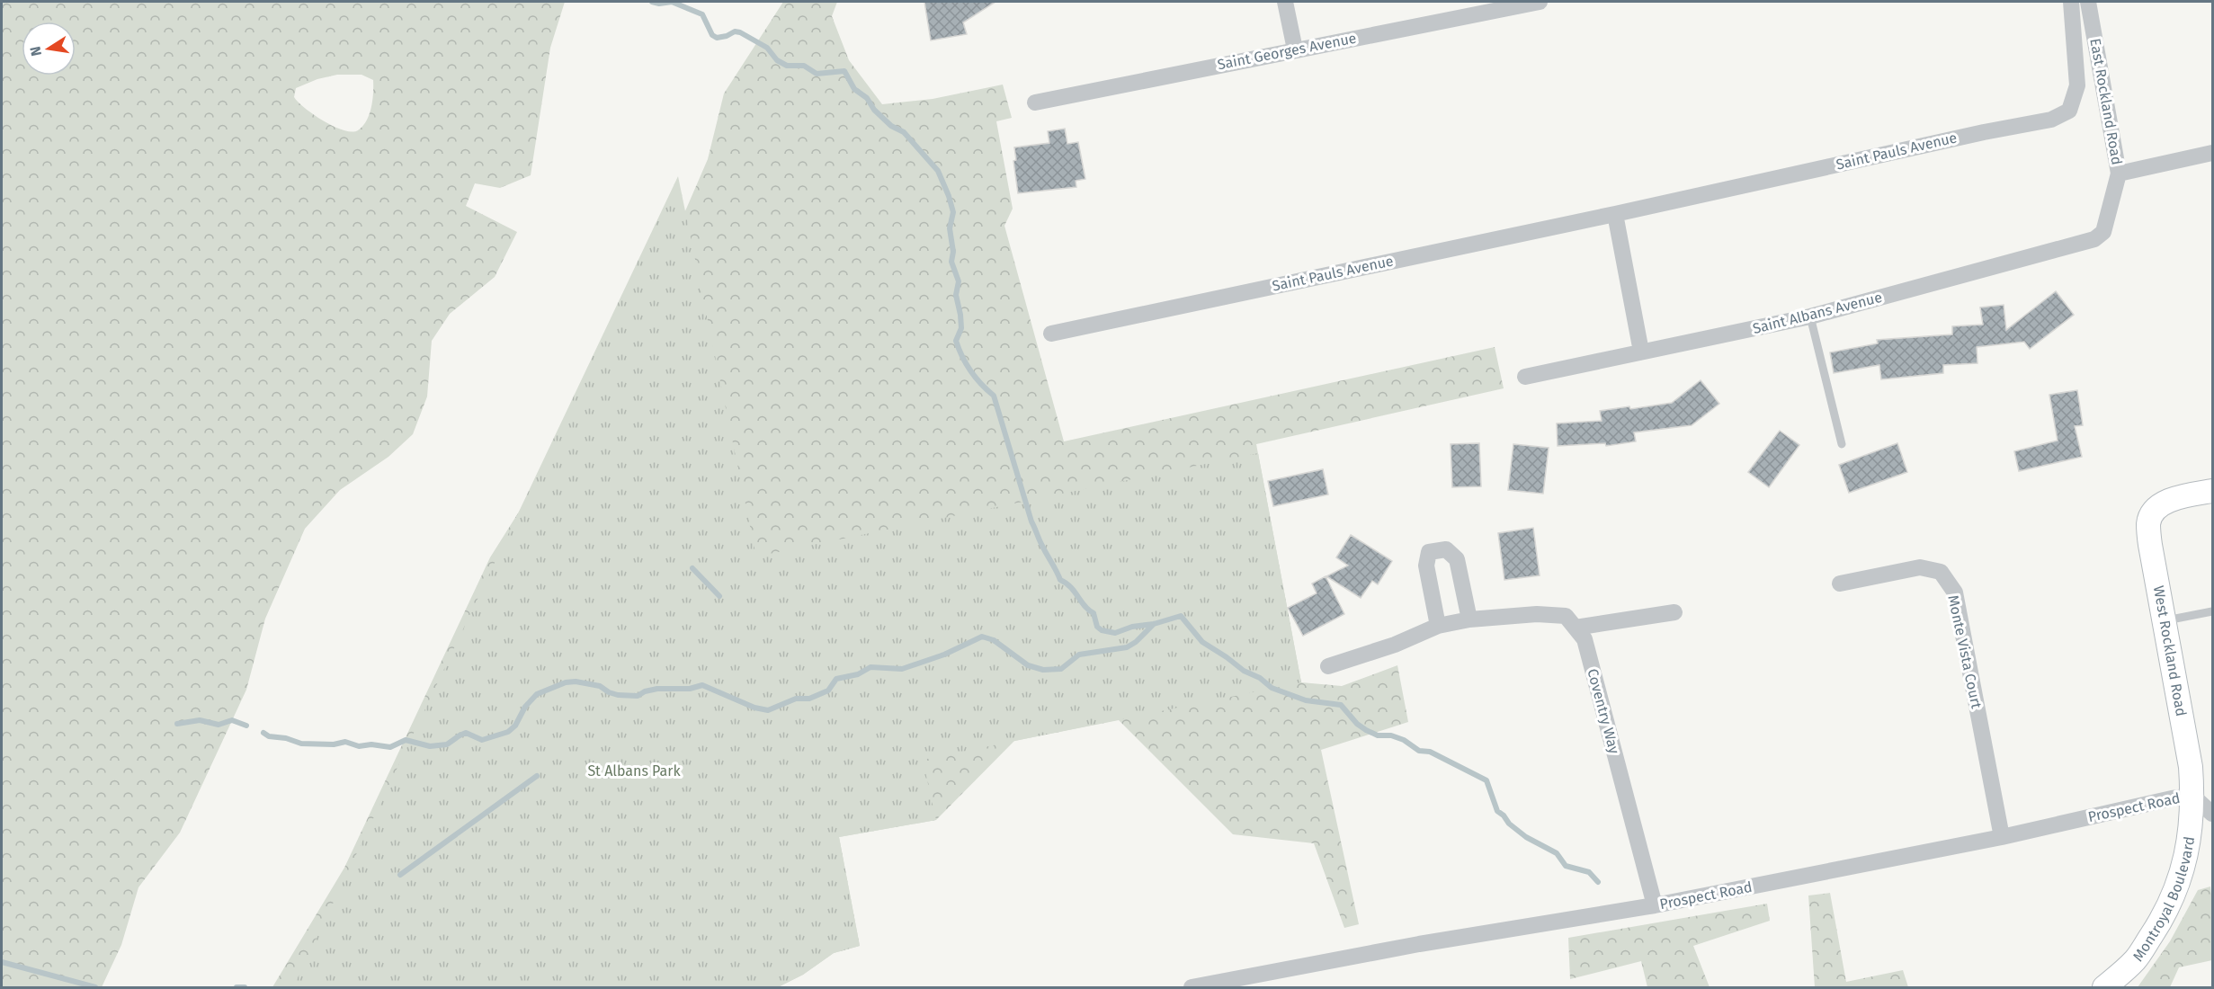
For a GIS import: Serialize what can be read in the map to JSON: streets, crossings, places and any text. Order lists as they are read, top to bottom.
{
  "streets": {
    "street": [
      "Saint Georges Avenue",
      "East Rockland Road",
      "Saint Pauls Avenue",
      "Saint Albans Avenue",
      "West Rockland Road",
      "Monte Vista Court",
      "Coventry Way",
      "Prospect Road",
      "Montroyal Boulevard"
    ]
  },
  "crossings": [
    ["East Rockland Road", "Saint Albans Avenue"],
    ["West Rockland Road", "Prospect Road"],
    ["West Rockland Road", "Montroyal Boulevard"],
    ["Monte Vista Court", "Prospect Road"],
    ["Coventry Way", "Prospect Road"],
    ["Prospect Road", "Montroyal Boulevard"]
  ],
  "parks": ["St Albans Park"],
  "north": "left"
}
